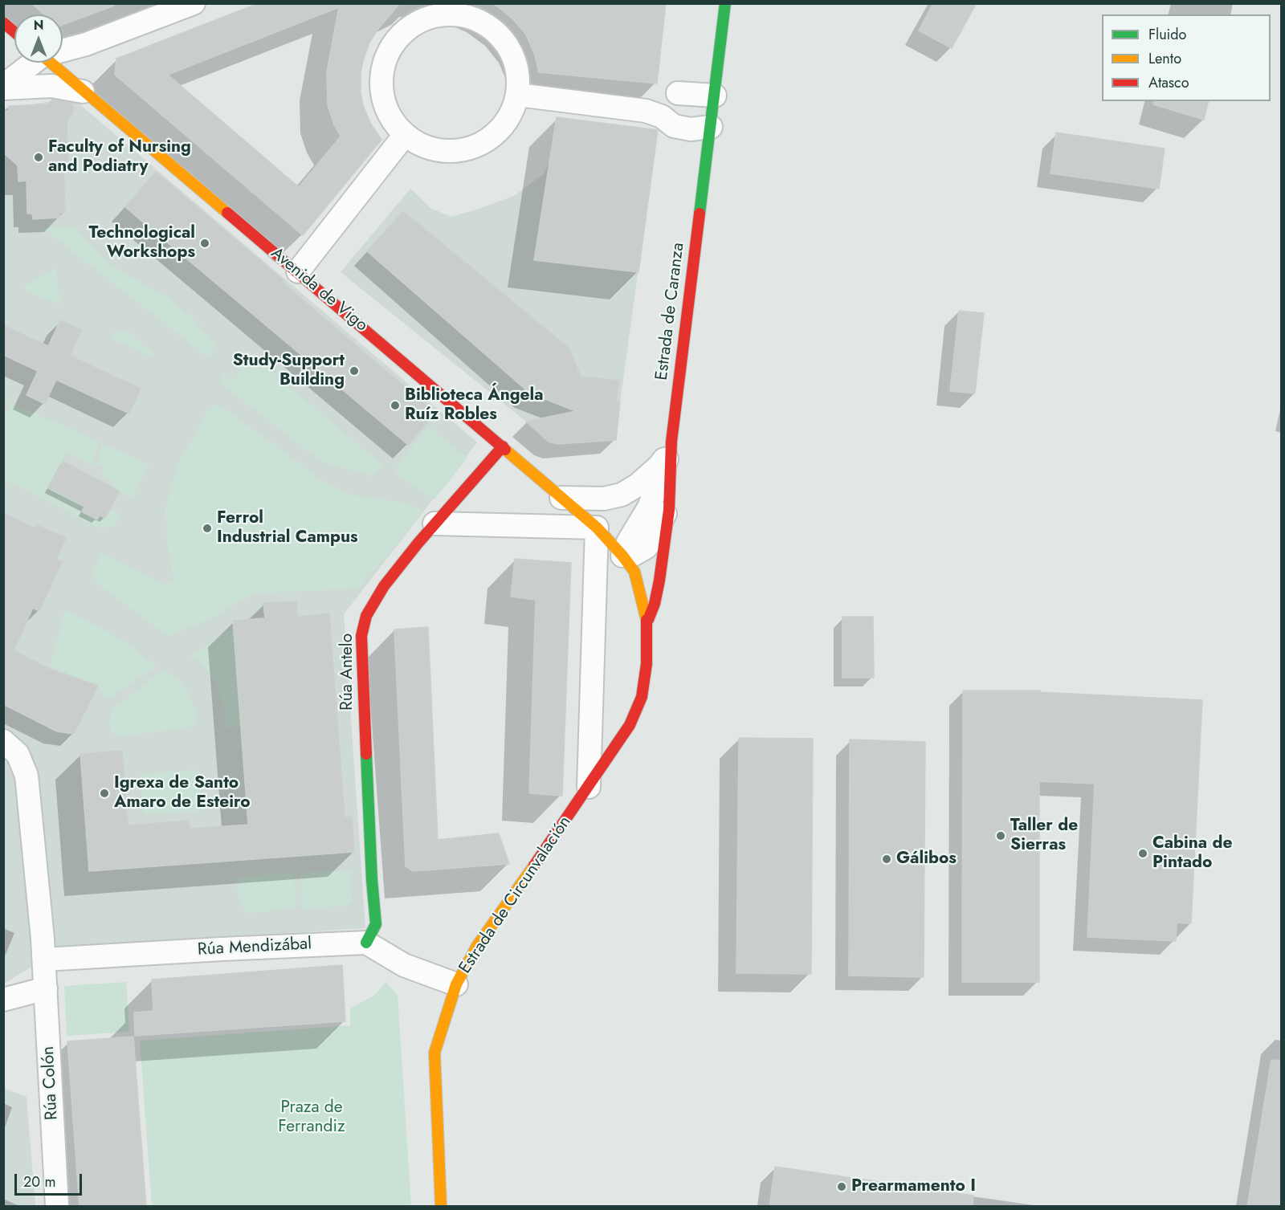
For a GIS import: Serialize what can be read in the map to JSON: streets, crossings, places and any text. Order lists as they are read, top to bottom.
{
  "streets": {
    "street": [
      "Avenida de Vigo",
      "Estrada de Caranza",
      "Rúa Antelo",
      "Estrada de Circunvalación",
      "Rúa Mendizábal",
      "Rúa Colón"
    ]
  },
  "crossings": [
    ["Avenida de Vigo", "Estrada de Caranza"],
    ["Avenida de Vigo", "Rúa Antelo"],
    ["Avenida de Vigo", "Estrada de Circunvalación"],
    ["Estrada de Caranza", "Estrada de Circunvalación"],
    ["Rúa Antelo", "Rúa Mendizábal"],
    ["Rúa Mendizábal", "Rúa Colón"]
  ],
  "parks": ["Praza de Ferrandiz"],
  "places": [
    "Faculty of Nursing and Podiatry",
    "Technological Workshops",
    "Study-Support Building",
    "Biblioteca Ángela Ruíz Robles",
    "Ferrol Industrial Campus",
    "Igrexa de Santo Amaro de Esteiro",
    "Taller de Sierras",
    "Cabina de Pintado",
    "Gálibos",
    "Prearmamento I"
  ],
  "legend": ["Fluido", "Lento", "Atasco"],
  "scale_bar": "20 m",
  "north": "top"
}
